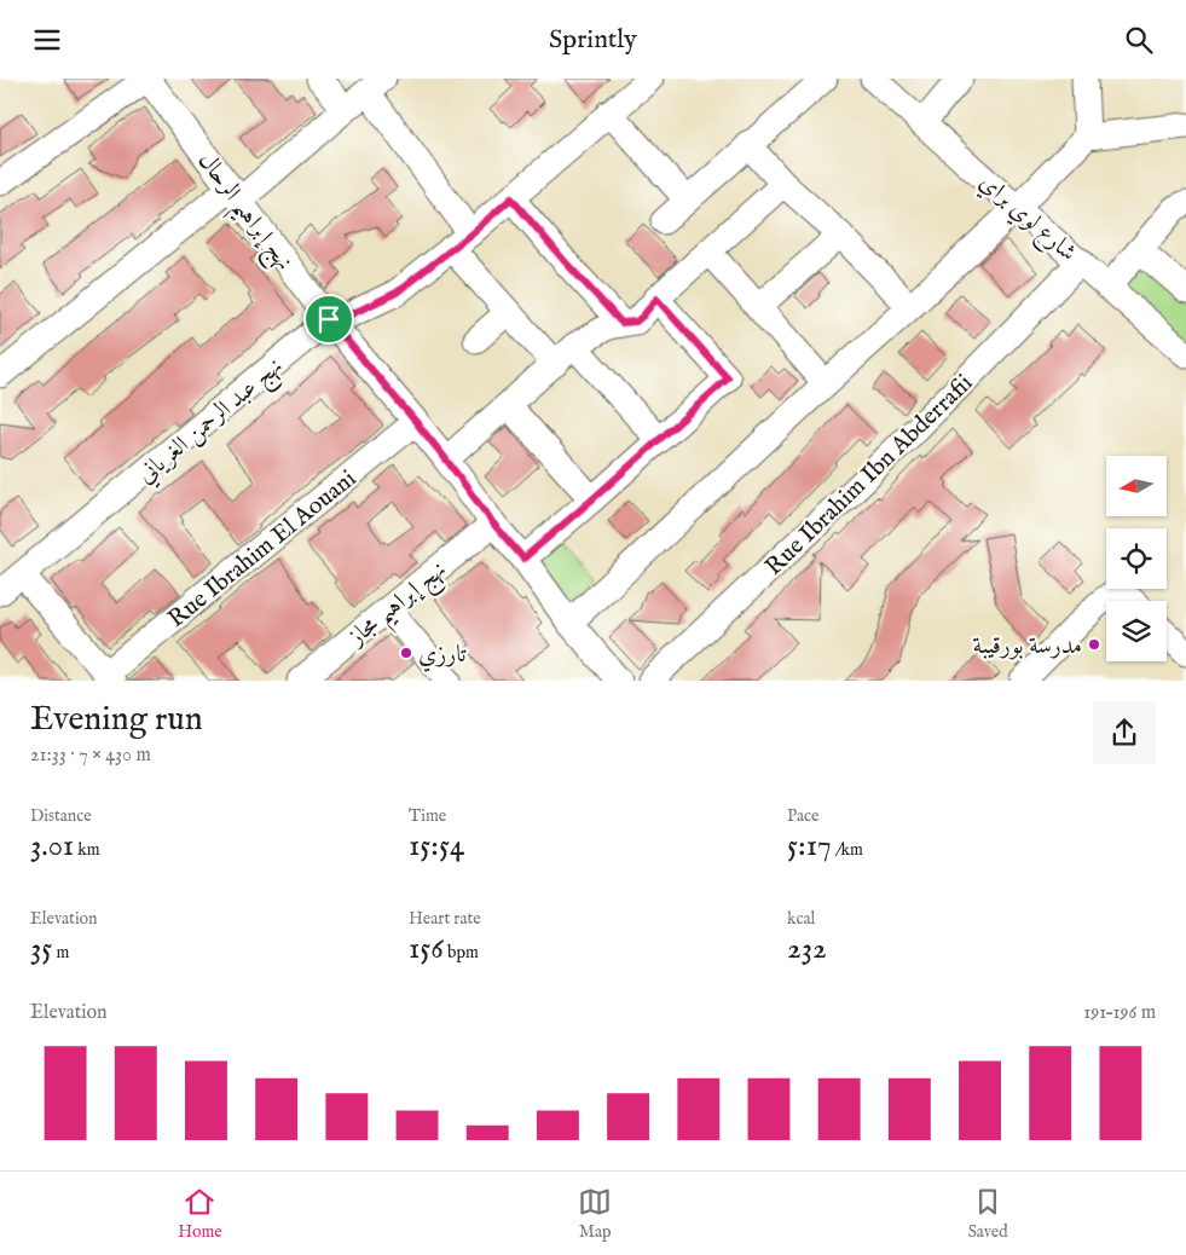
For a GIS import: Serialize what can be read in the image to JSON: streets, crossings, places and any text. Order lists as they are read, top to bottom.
{
  "streets": {
    "street": [
      "نهج إبراهيم الرحال",
      "شارع لوي براي",
      "نهج عبد الرحمن الغرياني",
      "Rue Ibrahim Ibn Abderrafii",
      "Rue Ibrahim El Aouani",
      "نهج إبراهيم مجاز"
    ]
  },
  "crossings": [
    ["نهج إبراهيم الرحال", "نهج عبد الرحمن الغرياني"],
    ["نهج إبراهيم الرحال", "Rue Ibrahim El Aouani"],
    ["نهج إبراهيم الرحال", "نهج إبراهيم مجاز"],
    ["شارع لوي براي", "Rue Ibrahim Ibn Abderrafii"]
  ],
  "places": ["مدرسة بورقيبة", "تارزي"],
  "north": "left",
  "page": {
    "header": "Sprintly",
    "heading": ["Evening run", "21:33 · 7 × 430 m"],
    "stats": [
      ["Distance", "3.01 km"],
      ["Time", "15:54"],
      ["Pace", "5:17 /km"],
      ["Elevation", "35 m"],
      ["Heart rate", "156 bpm"],
      ["kcal", "232"]
    ],
    "chart": ["Elevation", "191–196 m"],
    "tabs": ["Home", "Map", "Saved"]
  }
}
